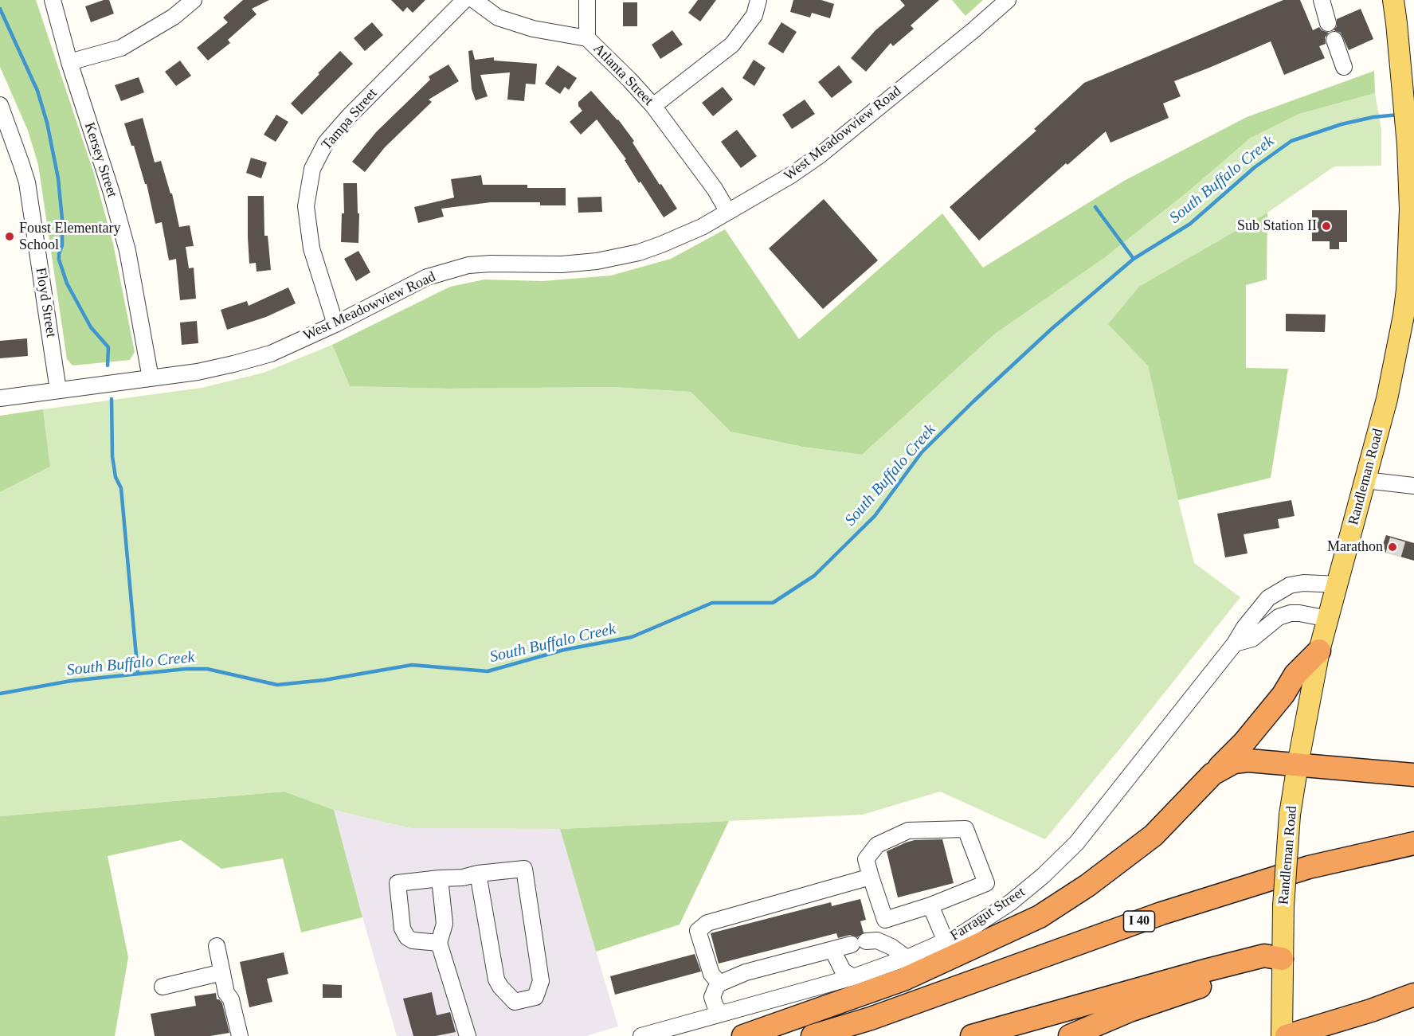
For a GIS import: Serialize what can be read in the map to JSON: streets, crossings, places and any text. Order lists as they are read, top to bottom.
{
  "streets": {
    "highway": ["I 40"],
    "main road": ["Randleman Road"],
    "street": [
      "Atlanta Street",
      "Tampa Street",
      "West Meadowview Road",
      "Kersey Street",
      "Floyd Street",
      "Farragut Street"
    ]
  },
  "crossings": [
    ["Atlanta Street", "West Meadowview Road"],
    ["Tampa Street", "West Meadowview Road"],
    ["West Meadowview Road", "Kersey Street"],
    ["West Meadowview Road", "Floyd Street"],
    ["Randleman Road", "Farragut Street"]
  ],
  "water": ["South Buffalo Creek"],
  "places": ["Sub Station II", "Foust Elementary School", "Marathon"]
}
